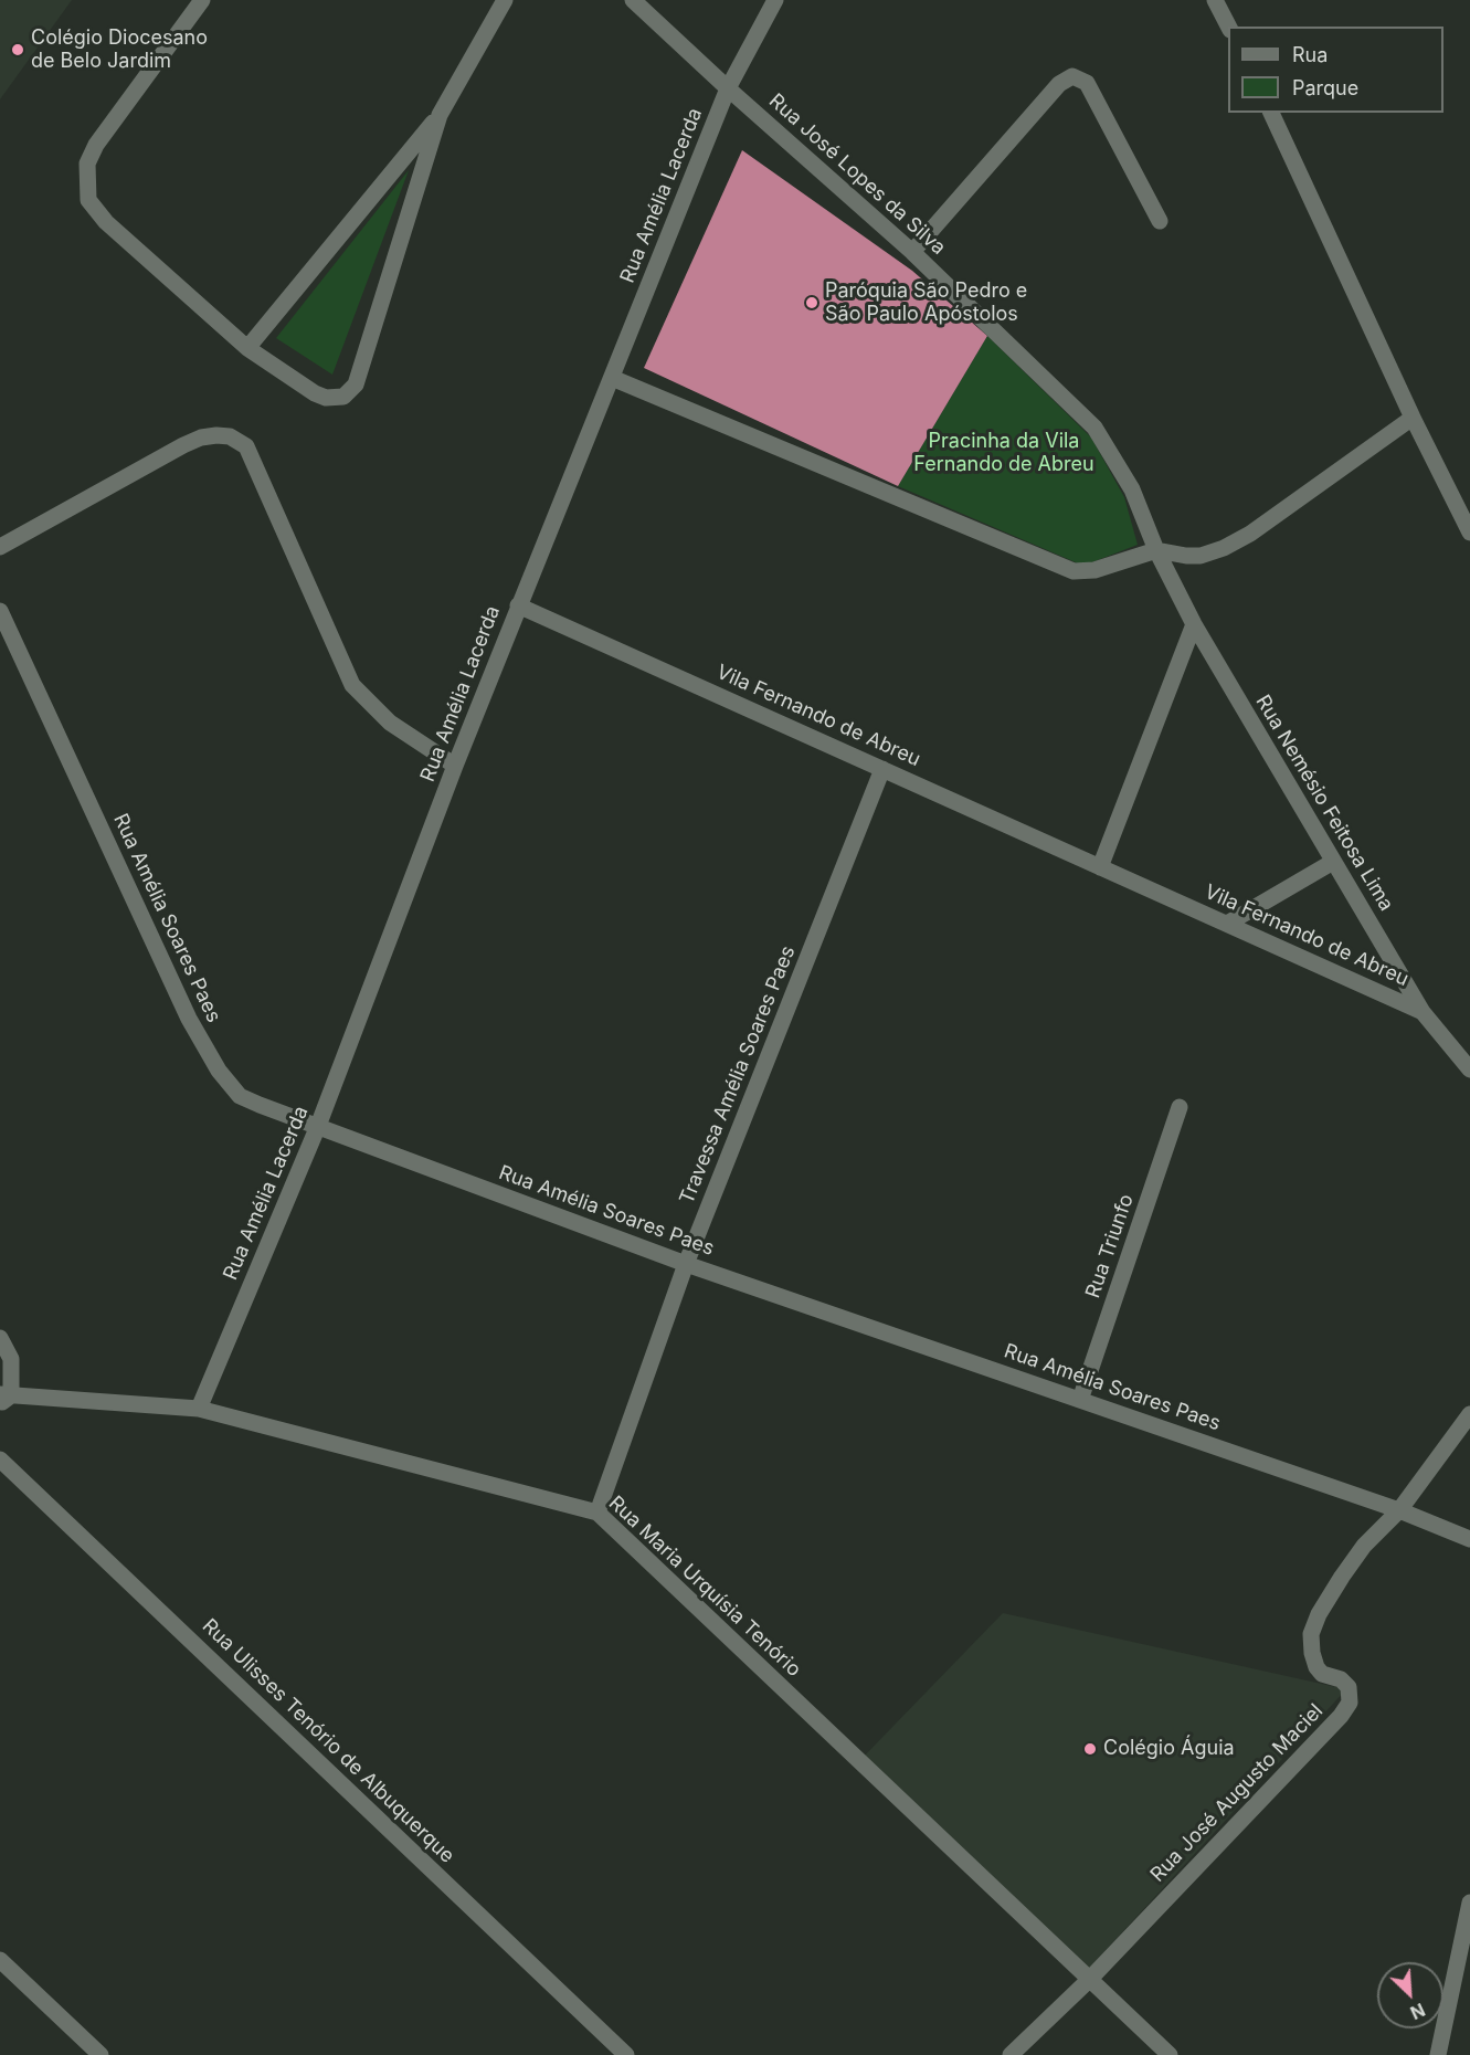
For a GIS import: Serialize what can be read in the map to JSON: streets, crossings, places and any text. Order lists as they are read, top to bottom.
{
  "streets": {
    "street": [
      "Rua José Lopes da Silva",
      "Rua Amélia Lacerda",
      "Vila Fernando de Abreu",
      "Rua Nemésio Feitosa Lima",
      "Rua Amélia Soares Paes",
      "Travessa Amélia Soares Paes",
      "Rua Triunfo",
      "Rua Maria Urquísia Tenório",
      "Rua Ulisses Tenório de Albuquerque",
      "Rua José Augusto Maciel"
    ]
  },
  "crossings": [
    ["Rua José Lopes da Silva", "Rua Amélia Lacerda"],
    ["Rua José Lopes da Silva", "Rua Nemésio Feitosa Lima"],
    ["Rua Amélia Lacerda", "Vila Fernando de Abreu"],
    ["Rua Amélia Lacerda", "Rua Amélia Soares Paes"],
    ["Rua Amélia Lacerda", "Rua Maria Urquísia Tenório"],
    ["Vila Fernando de Abreu", "Rua Nemésio Feitosa Lima"],
    ["Vila Fernando de Abreu", "Travessa Amélia Soares Paes"],
    ["Rua Amélia Soares Paes", "Travessa Amélia Soares Paes"],
    ["Rua Amélia Soares Paes", "Rua Triunfo"],
    ["Rua Amélia Soares Paes", "Rua José Augusto Maciel"],
    ["Travessa Amélia Soares Paes", "Rua Maria Urquísia Tenório"],
    ["Rua Maria Urquísia Tenório", "Rua José Augusto Maciel"]
  ],
  "parks": ["Pracinha da Vila Fernando de Abreu"],
  "places": ["Colégio Diocesano de Belo Jardim", "Paróquia São Pedro e São Paulo Apóstolos", "Colégio Águia"],
  "legend": ["Rua", "Parque"],
  "north": "bottom right"
}
